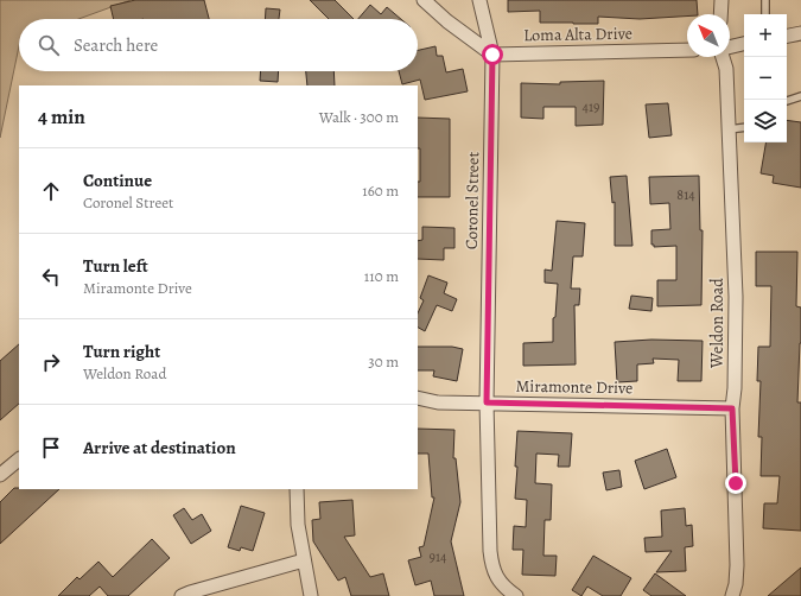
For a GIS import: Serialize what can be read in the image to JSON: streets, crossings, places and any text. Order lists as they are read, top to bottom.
{
  "streets": {
    "street": [
      "Loma Alta Drive",
      "Coronel Street",
      "Weldon Road",
      "Miramonte Drive"
    ]
  },
  "crossings": [
    ["Loma Alta Drive", "Coronel Street"],
    ["Coronel Street", "Miramonte Drive"],
    ["Weldon Road", "Miramonte Drive"]
  ],
  "house_numbers": ["419", "814", "914"],
  "north": "top left",
  "page": {
    "map_buttons": ["+", "−"],
    "search": "Search here",
    "heading": ["4 min", "Walk · 300 m"],
    "list": [
      ["Continue", "Coronel Street", "160 m"],
      ["Turn left", "Miramonte Drive", "110 m"],
      ["Turn right", "Weldon Road", "30 m"],
      "Arrive at destination"
    ]
  }
}
